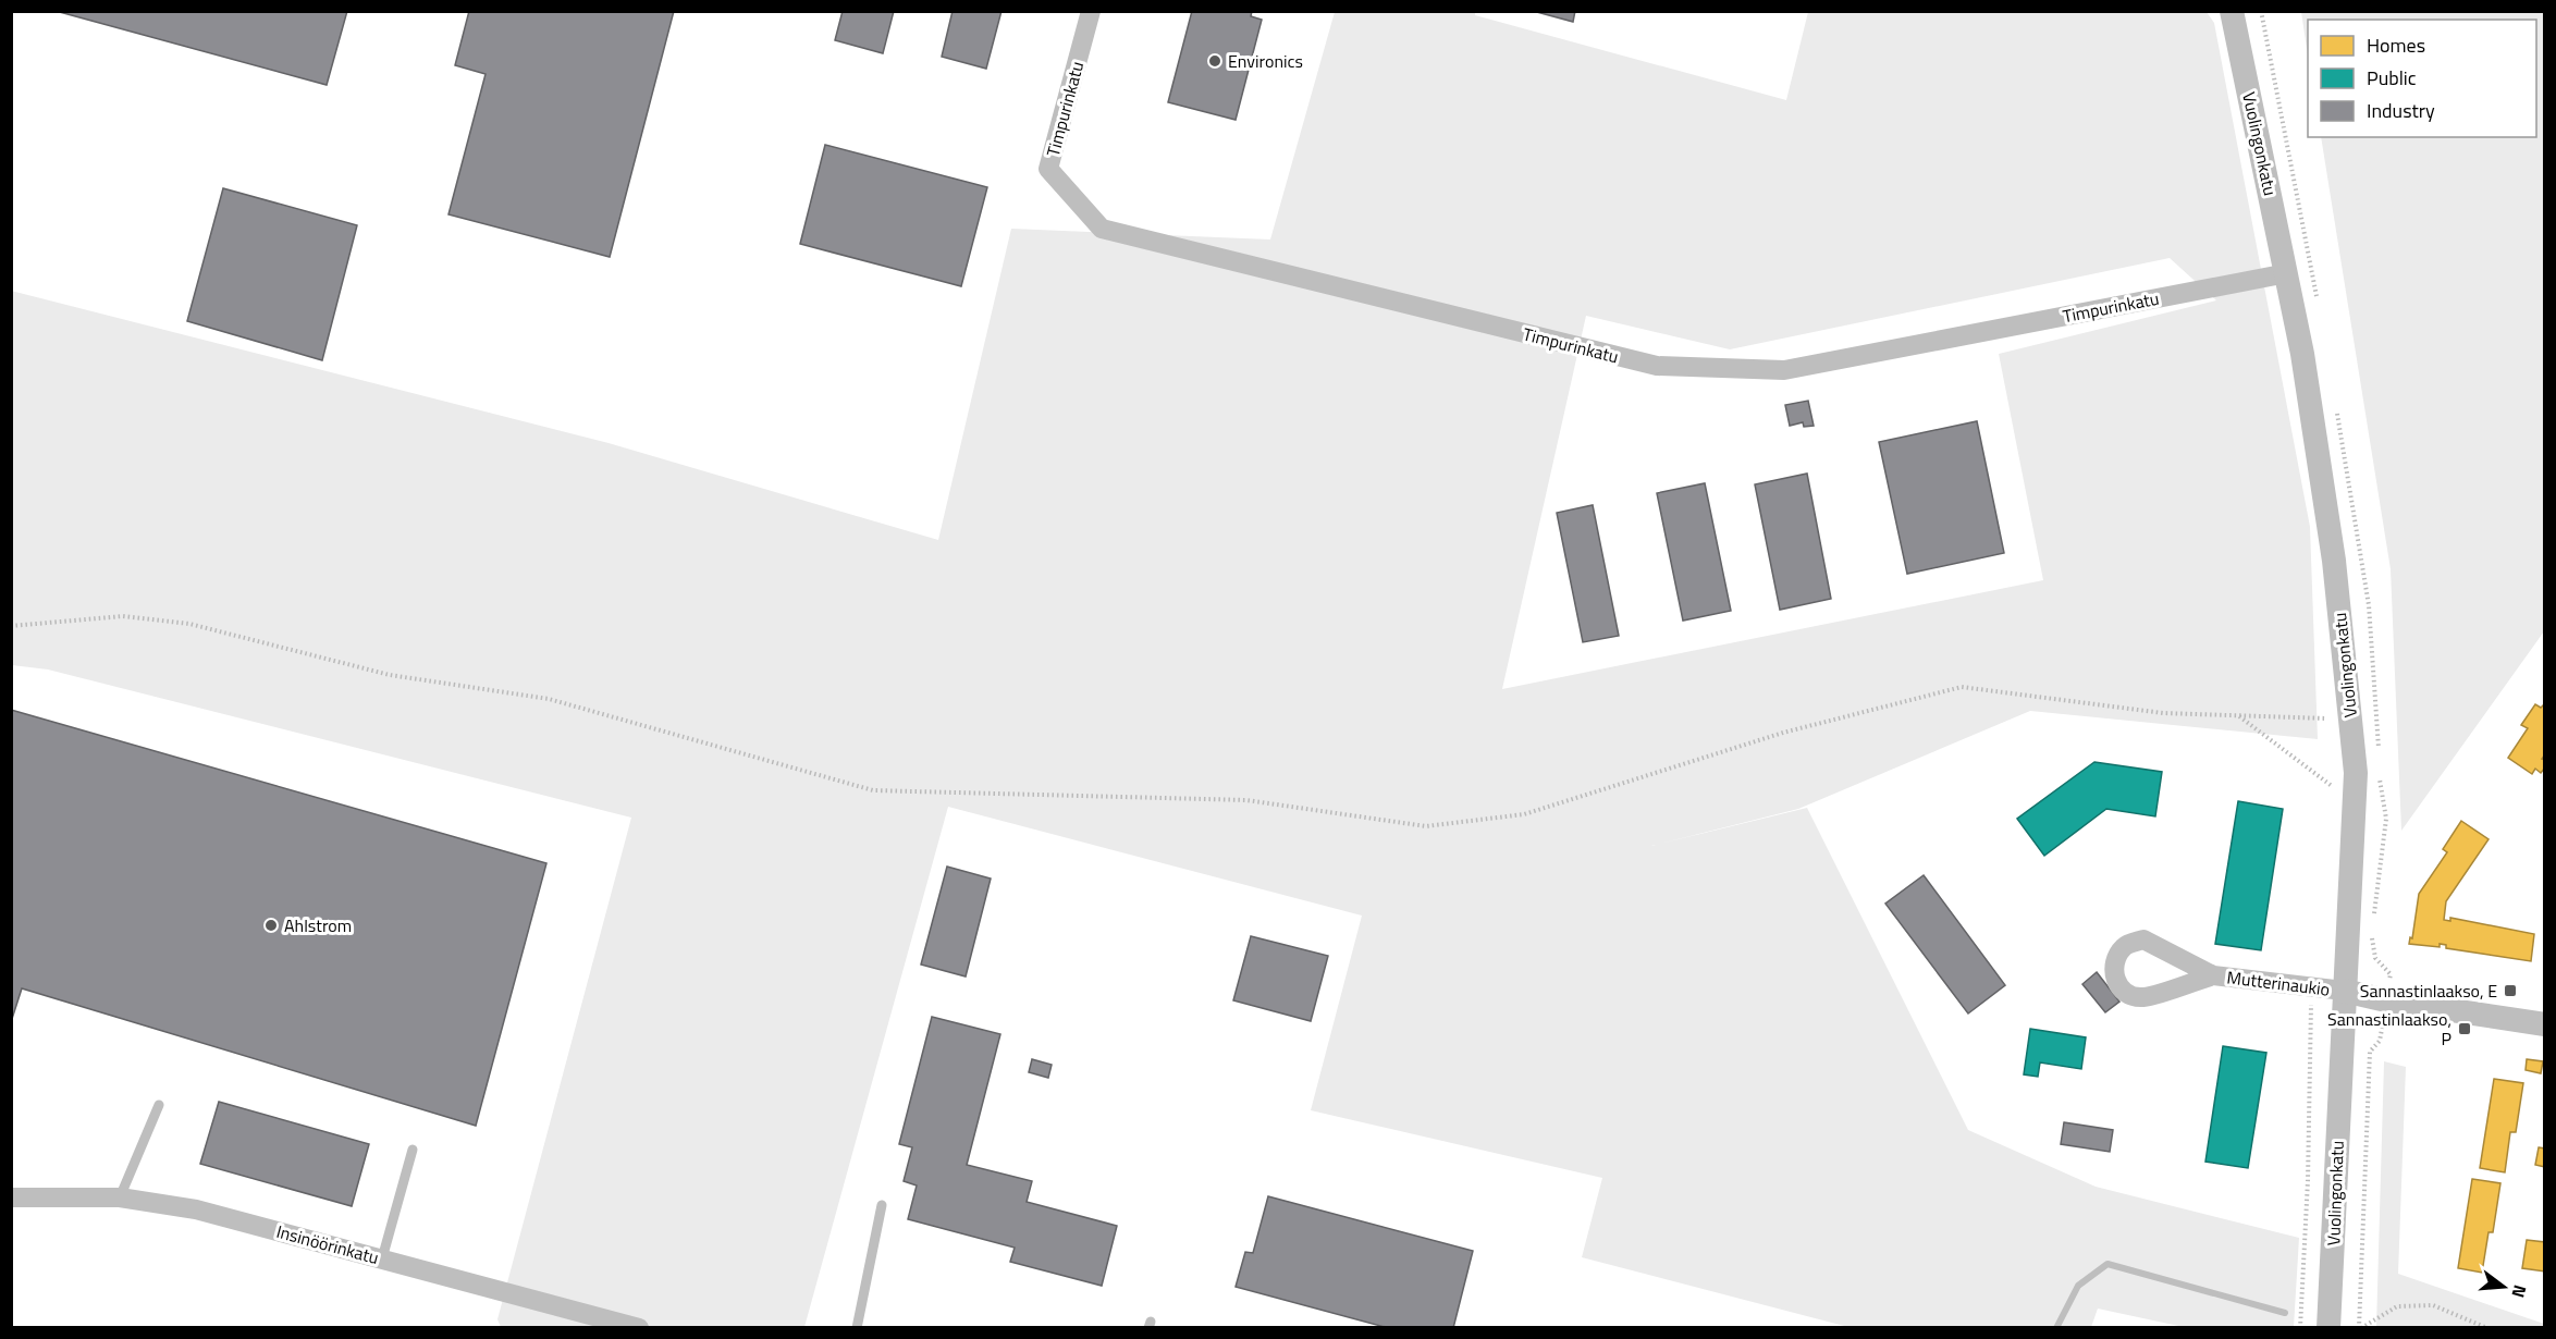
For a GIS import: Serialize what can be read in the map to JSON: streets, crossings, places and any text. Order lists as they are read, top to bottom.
{
  "streets": {
    "street": [
      "Timpurinkatu",
      "Vuolingonkatu",
      "Mutterinaukio",
      "Insinöörinkatu"
    ]
  },
  "crossings": [
    ["Timpurinkatu", "Vuolingonkatu"],
    ["Vuolingonkatu", "Mutterinaukio"]
  ],
  "places": {
    "other": ["Environics", "Ahlstrom"],
    "transit": ["Sannastinlaakso, E", "Sannastinlaakso, P"]
  },
  "legend": ["Homes", "Public", "Industry"],
  "north": "right"
}
